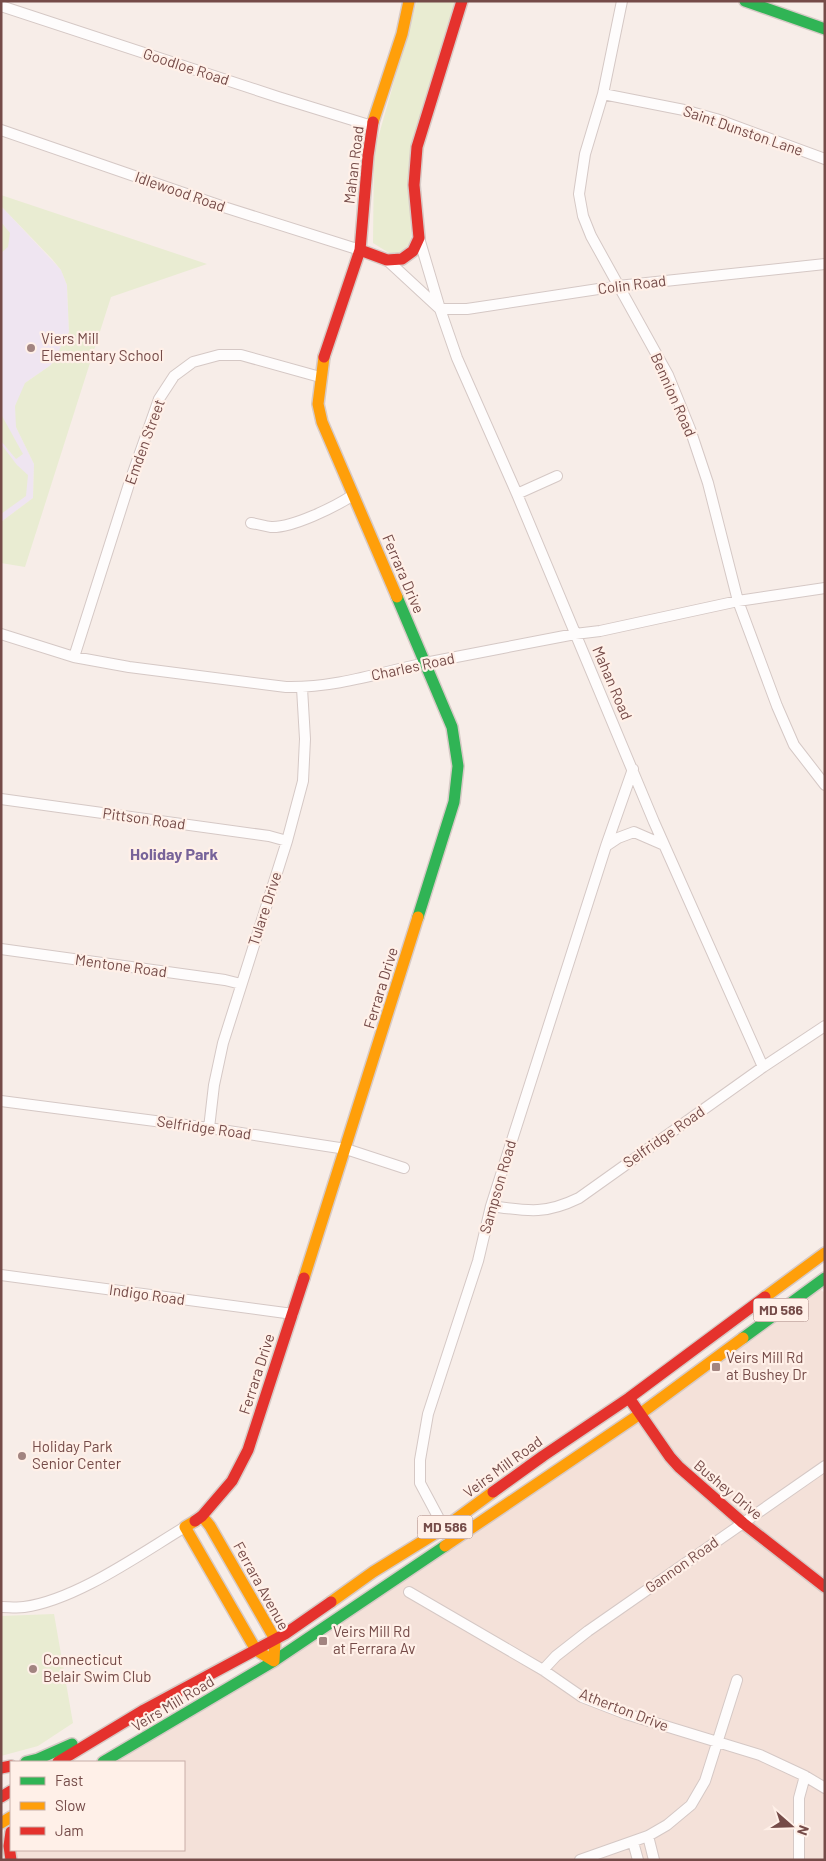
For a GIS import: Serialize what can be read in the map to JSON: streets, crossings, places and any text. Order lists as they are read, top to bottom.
{
  "streets": {
    "street": [
      "Goodloe Road",
      "Saint Dunston Lane",
      "Mahan Road",
      "Idlewood Road",
      "Colin Road",
      "Bennion Road",
      "Emden Street",
      "Ferrara Drive",
      "Charles Road",
      "Pittson Road",
      "Tulare Drive",
      "Mentone Road",
      "Selfridge Road",
      "Sampson Road",
      "Indigo Road",
      "MD 586",
      "Veirs Mill Road",
      "Bushey Drive",
      "Gannon Road",
      "Ferrara Avenue",
      "Atherton Drive"
    ]
  },
  "crossings": [
    ["Goodloe Road", "Mahan Road"],
    ["Saint Dunston Lane", "Bennion Road"],
    ["Mahan Road", "Idlewood Road"],
    ["Mahan Road", "Colin Road"],
    ["Mahan Road", "Ferrara Drive"],
    ["Mahan Road", "Charles Road"],
    ["Mahan Road", "Selfridge Road"],
    ["Mahan Road", "Sampson Road"],
    ["Idlewood Road", "Ferrara Drive"],
    ["Colin Road", "Bennion Road"],
    ["Bennion Road", "Charles Road"],
    ["Emden Street", "Ferrara Drive"],
    ["Emden Street", "Charles Road"],
    ["Ferrara Drive", "Charles Road"],
    ["Ferrara Drive", "Selfridge Road"],
    ["Ferrara Drive", "Indigo Road"],
    ["Ferrara Drive", "Ferrara Avenue"],
    ["Charles Road", "Tulare Drive"],
    ["Pittson Road", "Tulare Drive"],
    ["Tulare Drive", "Mentone Road"],
    ["Tulare Drive", "Selfridge Road"],
    ["Selfridge Road", "Sampson Road"],
    ["Sampson Road", "Veirs Mill Road"],
    ["Veirs Mill Road", "Bushey Drive"],
    ["Veirs Mill Road", "Ferrara Avenue"],
    ["Bushey Drive", "Gannon Road"],
    ["Gannon Road", "Atherton Drive"]
  ],
  "districts": ["Holiday Park"],
  "places": {
    "other": ["Viers Mill Elementary School", "Holiday Park Senior Center", "Connecticut Belair Swim Club"],
    "transit": ["Veirs Mill Rd at Bushey Dr", "Veirs Mill Rd at Ferrara Av"]
  },
  "legend": ["Fast", "Slow", "Jam"],
  "north": "right"
}
